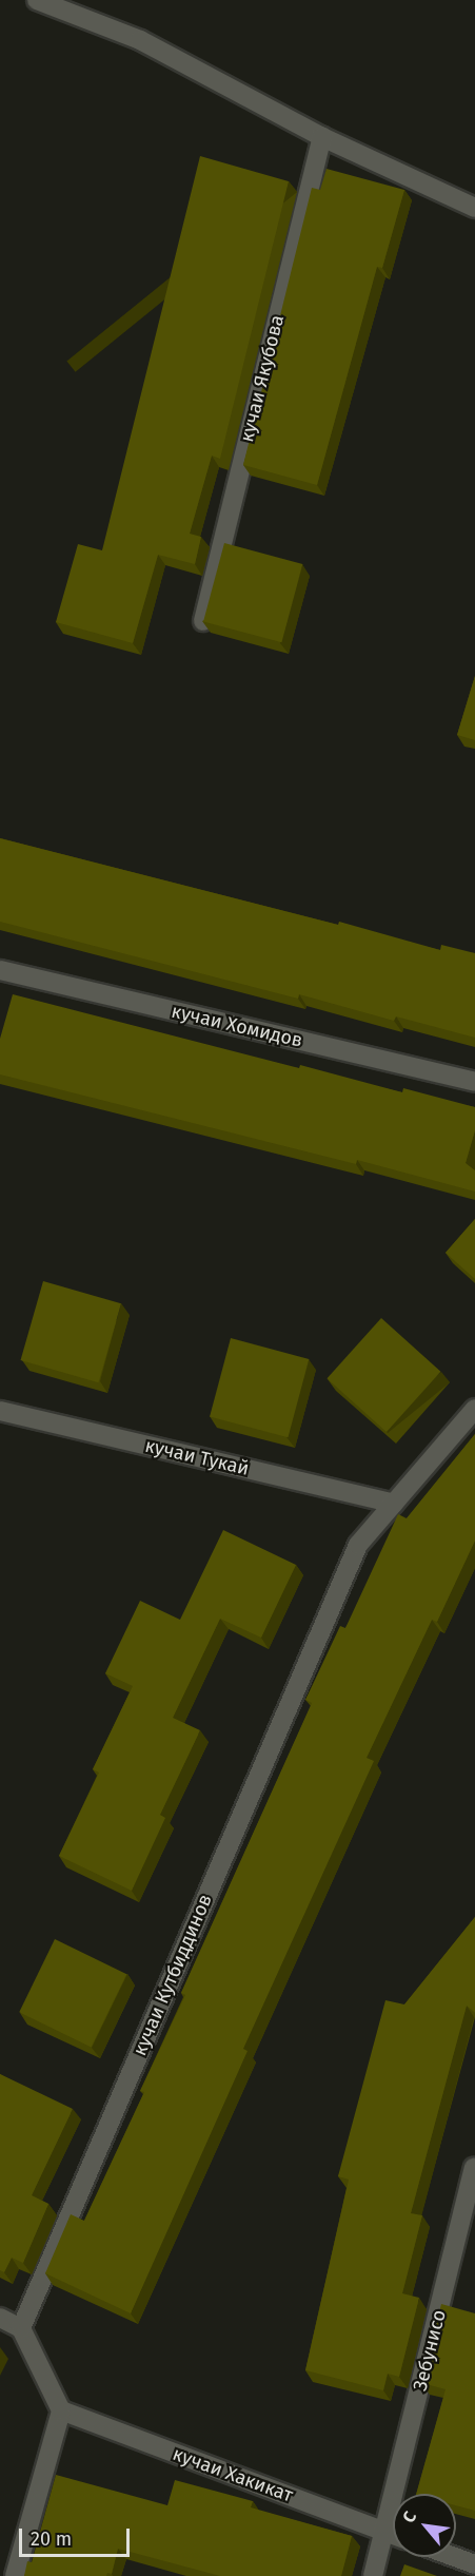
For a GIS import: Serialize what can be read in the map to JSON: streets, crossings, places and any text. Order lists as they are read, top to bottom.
{
  "streets": {
    "street": [
      "кучаи Якубова",
      "кучаи Хомидов",
      "кучаи Тукай",
      "кучаи Кутбиддинов",
      "Зебунисо",
      "кучаи Хакикат"
    ]
  },
  "crossings": [
    ["кучаи Тукай", "кучаи Кутбиддинов"],
    ["Зебунисо", "кучаи Хакикат"]
  ],
  "scale_bar": "20 m",
  "north": "top left"
}
